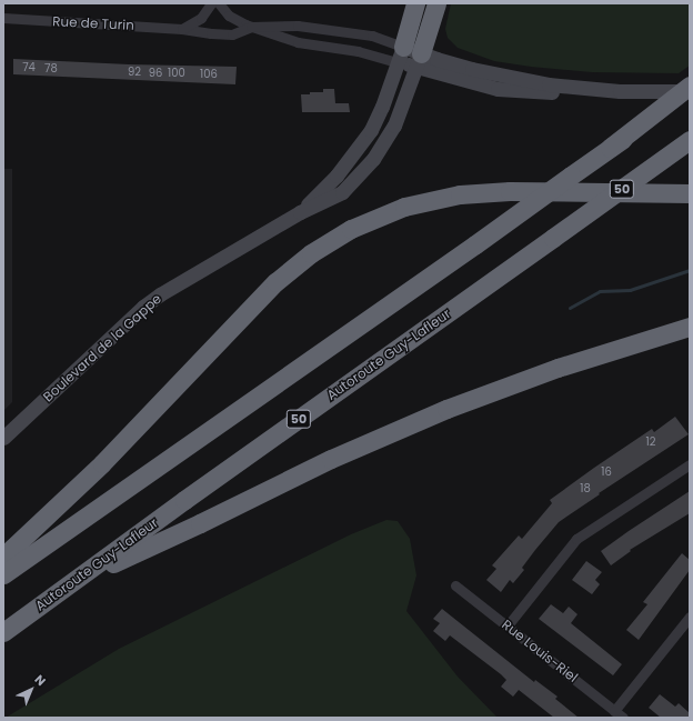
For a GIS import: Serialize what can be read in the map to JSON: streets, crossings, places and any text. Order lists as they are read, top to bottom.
{
  "streets": {
    "highway": ["50", "Autoroute Guy-Lafleur"],
    "street": ["Rue de Turin", "Boulevard de la Gappe", "Rue Louis-Riel"]
  },
  "crossings": [
    ["Rue de Turin", "Boulevard de la Gappe"]
  ],
  "house_numbers": [
    "74",
    "78",
    "92",
    "96",
    "100",
    "106",
    "12",
    "16",
    "18"
  ],
  "north": "top right"
}
